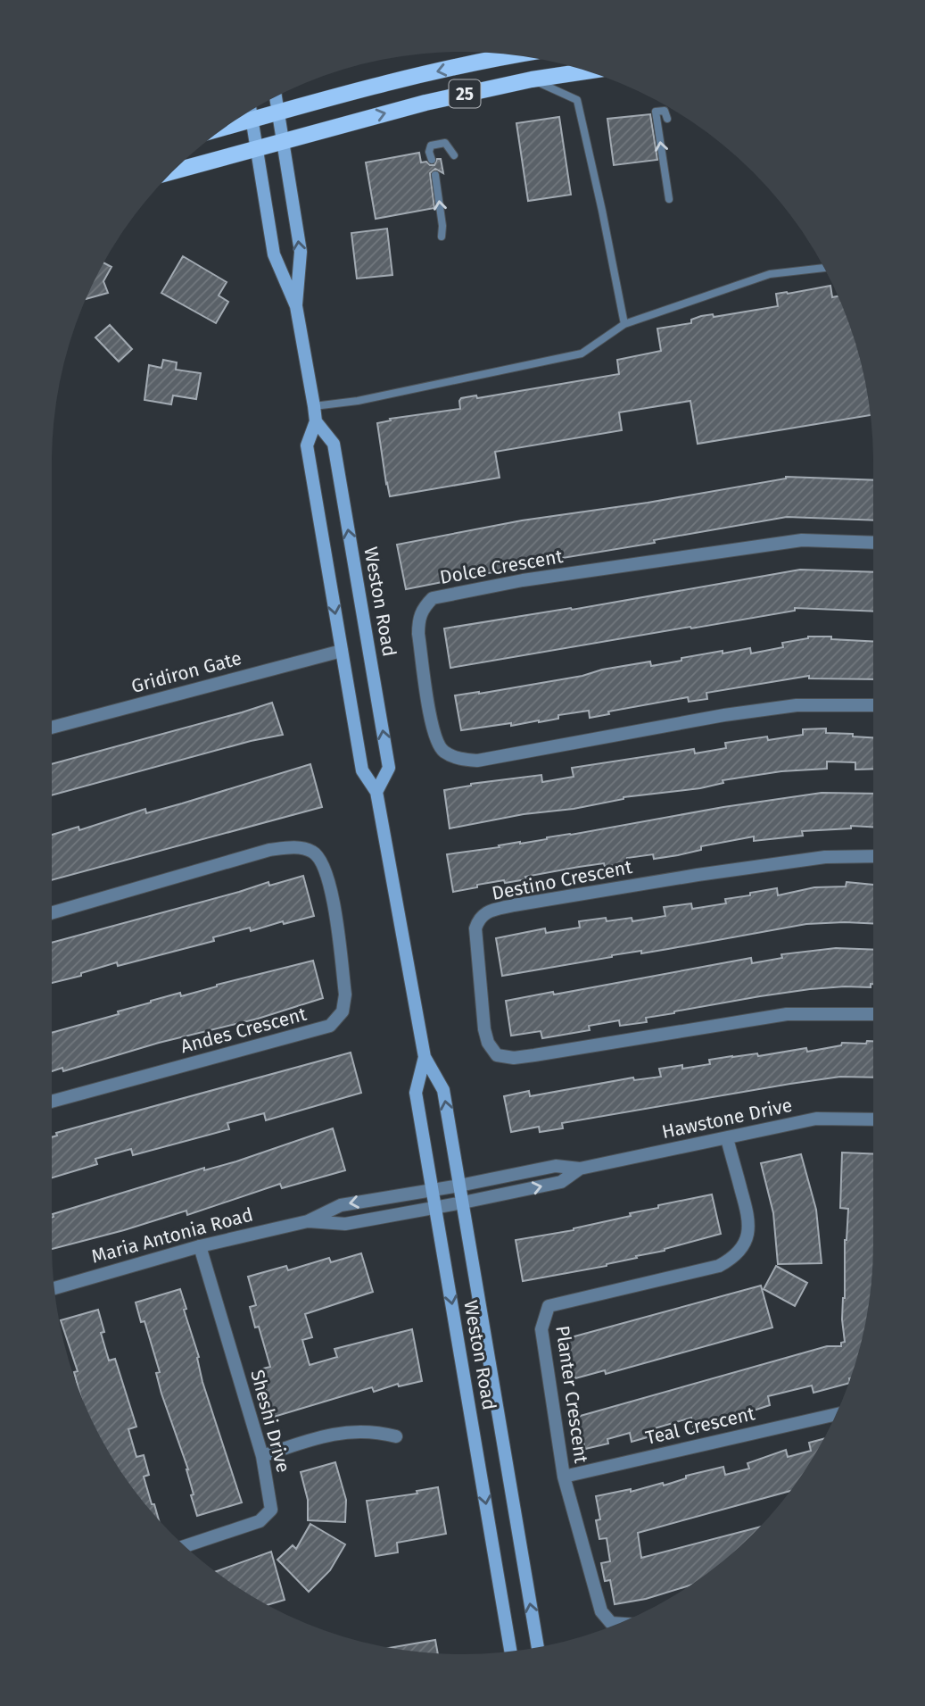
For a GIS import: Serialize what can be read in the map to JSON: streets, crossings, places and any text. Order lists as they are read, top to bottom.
{
  "streets": {
    "main road": ["25", "Weston Road"],
    "street": [
      "Dolce Crescent",
      "Gridiron Gate",
      "Destino Crescent",
      "Andes Crescent",
      "Hawstone Drive",
      "Maria Antonia Road",
      "Planter Crescent",
      "Sheshi Drive",
      "Teal Crescent"
    ]
  },
  "crossings": [
    ["25", "Weston Road"],
    ["Weston Road", "Gridiron Gate"],
    ["Weston Road", "Hawstone Drive"],
    ["Weston Road", "Maria Antonia Road"],
    ["Hawstone Drive", "Maria Antonia Road"],
    ["Hawstone Drive", "Planter Crescent"],
    ["Maria Antonia Road", "Sheshi Drive"],
    ["Planter Crescent", "Teal Crescent"]
  ]
}
